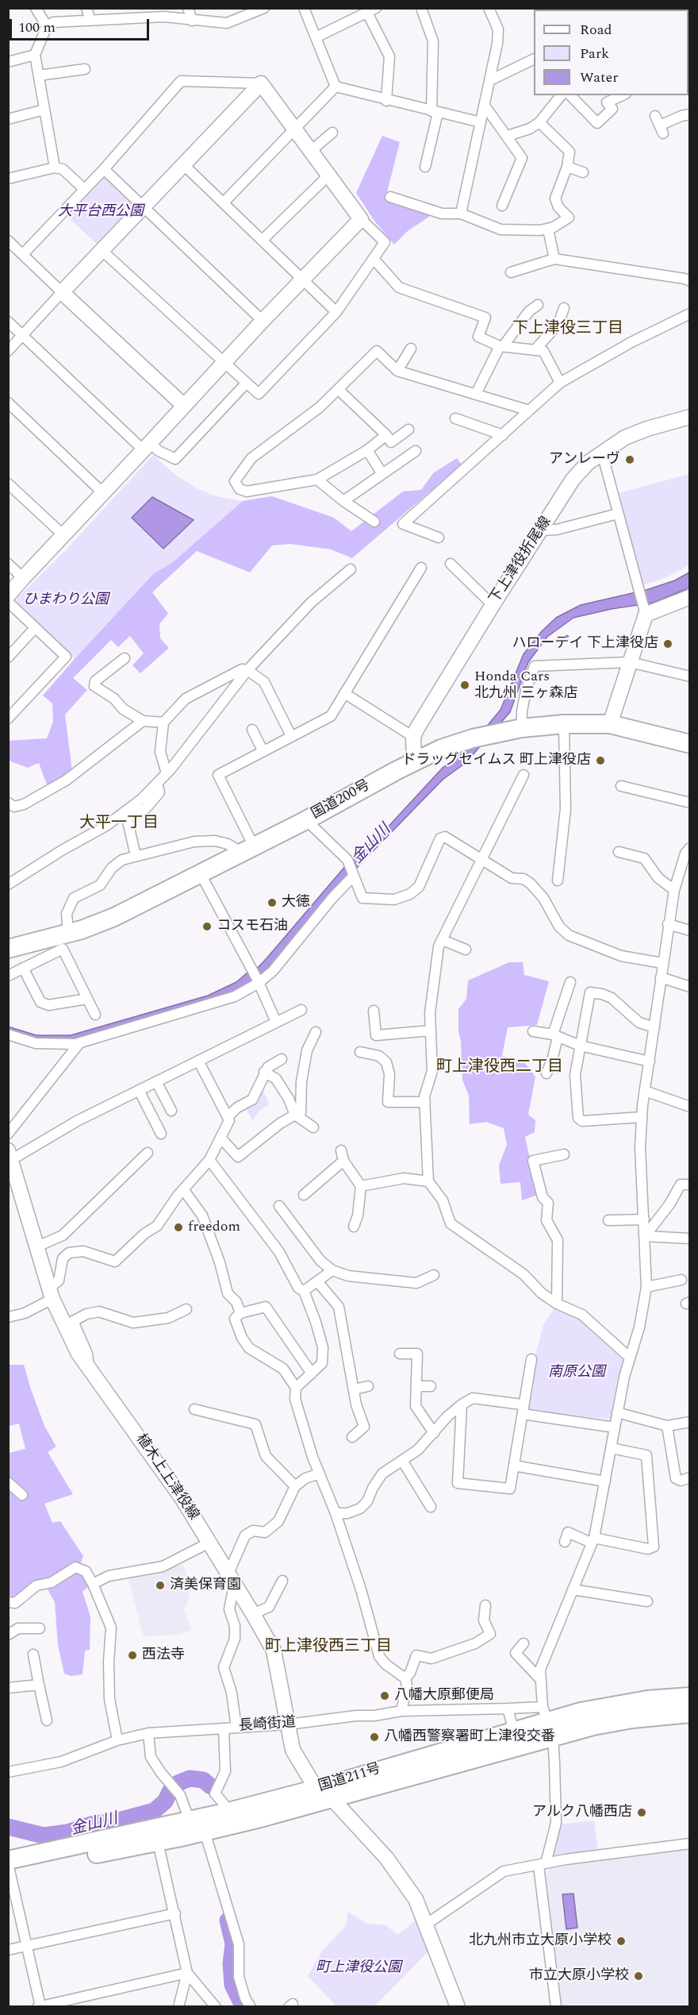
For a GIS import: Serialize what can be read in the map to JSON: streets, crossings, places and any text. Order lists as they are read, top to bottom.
{
  "streets": {
    "highway": ["国道200号", "国道211号"],
    "street": ["下上津役折尾線", "植木上上津役線", "長崎街道"]
  },
  "crossings": [
    ["植木上上津役線", "長崎街道"],
    ["植木上上津役線", "国道211号"],
    ["長崎街道", "国道211号"]
  ],
  "districts": [
    "下上津役三丁目",
    "大平一丁目",
    "町上津役西二丁目",
    "町上津役西三丁目"
  ],
  "water": ["金山川"],
  "parks": [
    "大平台西公園",
    "ひまわり公園",
    "南原公園",
    "町上津役公園"
  ],
  "places": [
    "アンレーヴ",
    "ハローデイ 下上津役店",
    "Honda Cars 北九州 三ヶ森店",
    "ドラッグセイムス 町上津役店",
    "大徳",
    "コスモ石油",
    "freedom",
    "済美保育園",
    "西法寺",
    "八幡大原郵便局",
    "八幡西警察署町上津役交番",
    "アルク八幡西店",
    "北九州市立大原小学校",
    "市立大原小学校"
  ],
  "legend": ["Road", "Park", "Water"],
  "scale_bar": "100 m"
}
